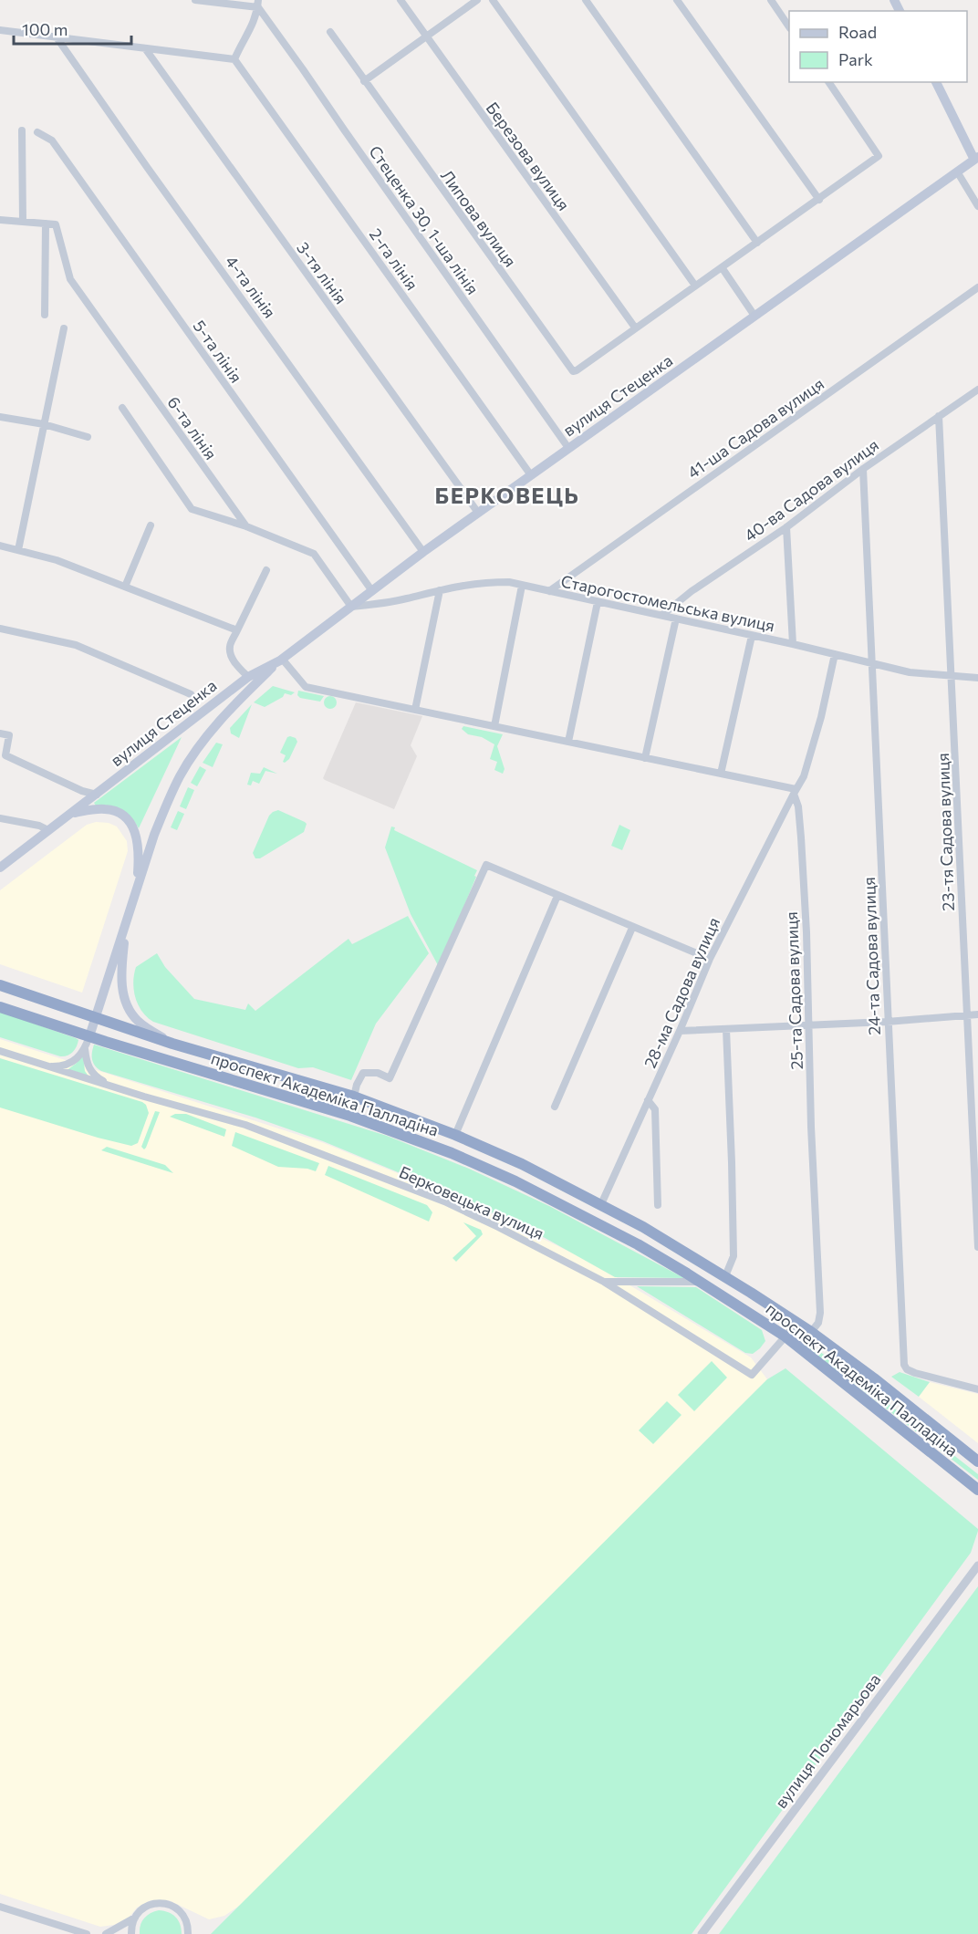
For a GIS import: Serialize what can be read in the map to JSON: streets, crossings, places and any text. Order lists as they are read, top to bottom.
{
  "streets": {
    "highway": ["проспект Академіка Палладіна"],
    "main road": ["вулиця Стеценка"],
    "street": [
      "Березова вулиця",
      "Липова вулиця",
      "Стеценка 30, 1-ша лінія",
      "2-га лінія",
      "3-тя лінія",
      "4-та лінія",
      "5-та лінія",
      "6-та лінія",
      "41-ша Садова вулиця",
      "40-ва Садова вулиця",
      "Старогостомельська вулиця",
      "23-тя Садова вулиця",
      "24-та Садова вулиця",
      "25-та Садова вулиця",
      "28-ма Садова вулиця",
      "Берковецька вулиця",
      "вулиця Пономарьова"
    ]
  },
  "crossings": [
    ["Березова вулиця", "Липова вулиця"],
    ["Стеценка 30, 1-ша лінія", "вулиця Стеценка"],
    ["2-га лінія", "вулиця Стеценка"],
    ["3-тя лінія", "вулиця Стеценка"],
    ["4-та лінія", "вулиця Стеценка"],
    ["5-та лінія", "вулиця Стеценка"],
    ["вулиця Стеценка", "Старогостомельська вулиця"],
    ["41-ша Садова вулиця", "Старогостомельська вулиця"],
    ["40-ва Садова вулиця", "Старогостомельська вулиця"],
    ["40-ва Садова вулиця", "23-тя Садова вулиця"],
    ["40-ва Садова вулиця", "24-та Садова вулиця"],
    ["Старогостомельська вулиця", "23-тя Садова вулиця"],
    ["Старогостомельська вулиця", "24-та Садова вулиця"],
    ["25-та Садова вулиця", "28-ма Садова вулиця"],
    ["25-та Садова вулиця", "проспект Академіка Палладіна"],
    ["28-ма Садова вулиця", "проспект Академіка Палладіна"],
    ["проспект Академіка Палладіна", "Берковецька вулиця"]
  ],
  "districts": ["БЕРКОВЕЦЬ"],
  "legend": ["Road", "Park"],
  "scale_bar": "100 m"
}
